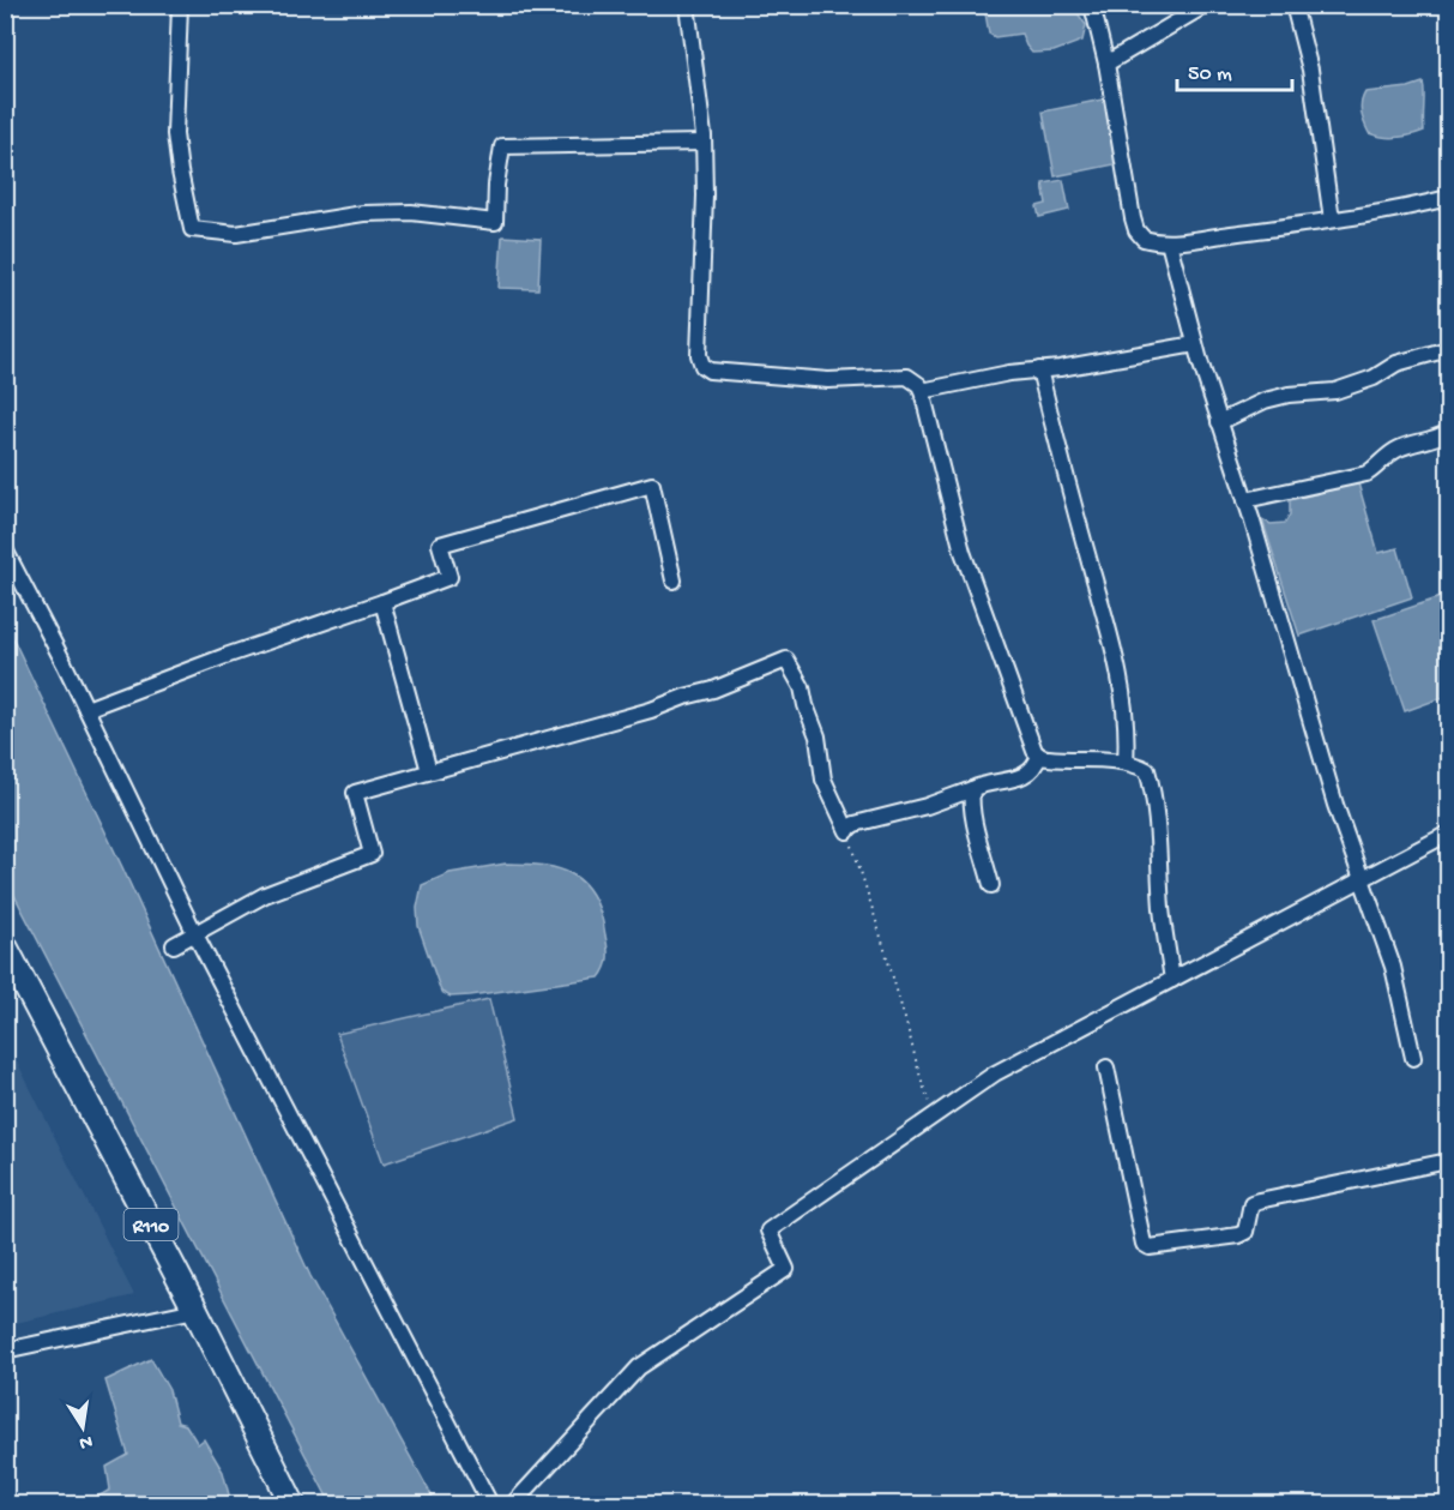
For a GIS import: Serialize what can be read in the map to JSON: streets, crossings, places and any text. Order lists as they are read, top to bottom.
{
  "streets": {
    "main road": ["R110"]
  },
  "scale_bar": "50 m",
  "north": "bottom"
}
